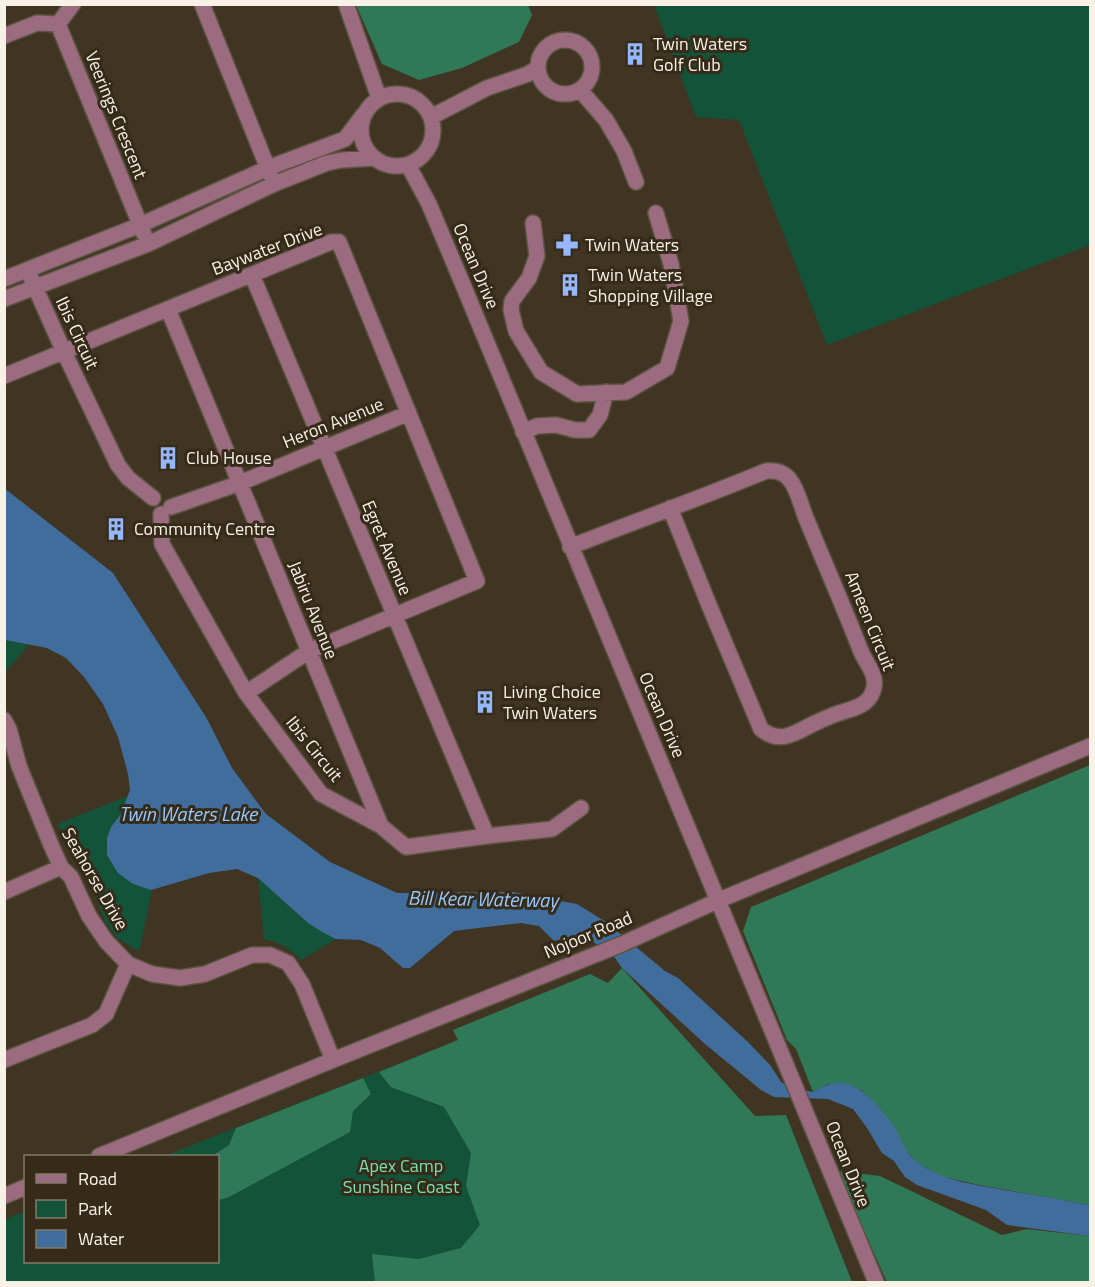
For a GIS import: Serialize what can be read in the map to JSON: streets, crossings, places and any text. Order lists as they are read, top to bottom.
{
  "streets": {
    "street": [
      "Veerings Crescent",
      "Baywater Drive",
      "Ocean Drive",
      "Ibis Circuit",
      "Heron Avenue",
      "Egret Avenue",
      "Jabiru Avenue",
      "Ameen Circuit",
      "Seahorse Drive",
      "Nojoor Road"
    ]
  },
  "crossings": [
    ["Baywater Drive", "Ibis Circuit"],
    ["Baywater Drive", "Heron Avenue"],
    ["Baywater Drive", "Egret Avenue"],
    ["Baywater Drive", "Jabiru Avenue"],
    ["Ocean Drive", "Ameen Circuit"],
    ["Ocean Drive", "Nojoor Road"],
    ["Ibis Circuit", "Heron Avenue"],
    ["Ibis Circuit", "Egret Avenue"],
    ["Ibis Circuit", "Jabiru Avenue"],
    ["Heron Avenue", "Egret Avenue"],
    ["Heron Avenue", "Jabiru Avenue"],
    ["Seahorse Drive", "Nojoor Road"]
  ],
  "water": ["Twin Waters Lake", "Bill Kear Waterway"],
  "parks": ["Apex Camp Sunshine Coast"],
  "places": {
    "building": [
      "Twin Waters Golf Club",
      "Twin Waters Shopping Village",
      "Club House",
      "Community Centre",
      "Living Choice Twin Waters"
    ],
    "pharmacy": ["Twin Waters"]
  },
  "legend": ["Road", "Park", "Water"]
}
